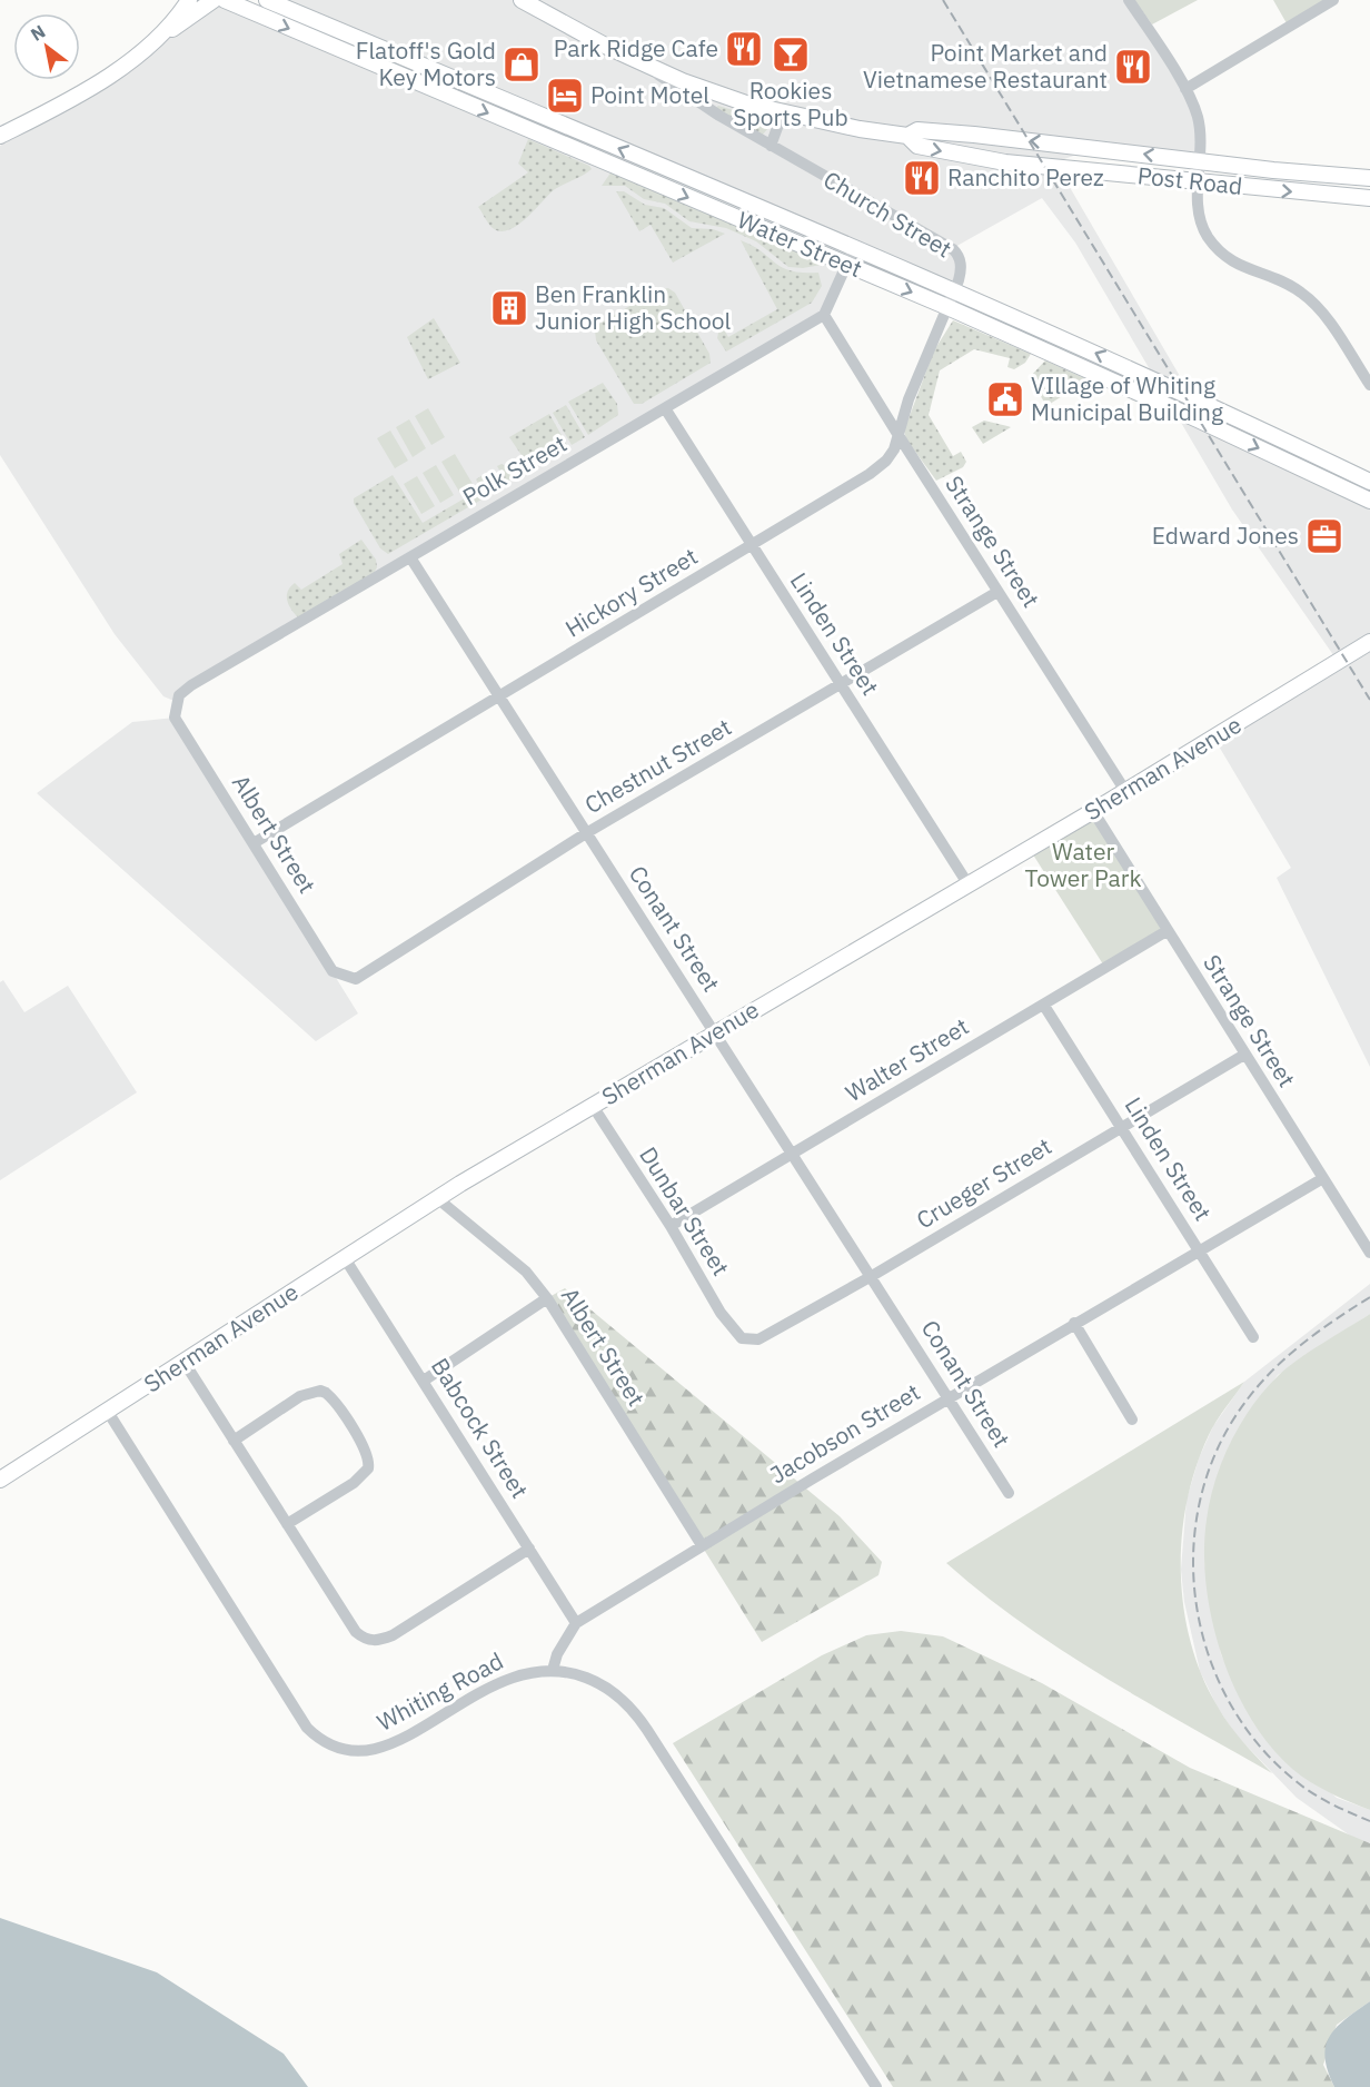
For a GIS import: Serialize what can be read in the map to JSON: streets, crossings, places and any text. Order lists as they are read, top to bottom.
{
  "streets": {
    "main road": [
      "Post Road",
      "Church Street",
      "Water Street",
      "Sherman Avenue"
    ],
    "street": [
      "Polk Street",
      "Strange Street",
      "Hickory Street",
      "Linden Street",
      "Chestnut Street",
      "Albert Street",
      "Conant Street",
      "Walter Street",
      "Crueger Street",
      "Dunbar Street",
      "Babcock Street",
      "Jacobson Street",
      "Whiting Road"
    ]
  },
  "crossings": [
    ["Church Street", "Water Street"],
    ["Church Street", "Hickory Street"],
    ["Water Street", "Hickory Street"],
    ["Polk Street", "Strange Street"],
    ["Polk Street", "Linden Street"],
    ["Polk Street", "Albert Street"],
    ["Polk Street", "Conant Street"],
    ["Strange Street", "Hickory Street"],
    ["Strange Street", "Chestnut Street"],
    ["Strange Street", "Sherman Avenue"],
    ["Strange Street", "Walter Street"],
    ["Strange Street", "Crueger Street"],
    ["Strange Street", "Jacobson Street"],
    ["Hickory Street", "Linden Street"],
    ["Hickory Street", "Albert Street"],
    ["Hickory Street", "Conant Street"],
    ["Linden Street", "Chestnut Street"],
    ["Linden Street", "Sherman Avenue"],
    ["Linden Street", "Walter Street"],
    ["Linden Street", "Crueger Street"],
    ["Linden Street", "Jacobson Street"],
    ["Chestnut Street", "Albert Street"],
    ["Chestnut Street", "Conant Street"],
    ["Sherman Avenue", "Albert Street"],
    ["Sherman Avenue", "Conant Street"],
    ["Sherman Avenue", "Dunbar Street"],
    ["Sherman Avenue", "Babcock Street"],
    ["Sherman Avenue", "Whiting Road"],
    ["Albert Street", "Jacobson Street"],
    ["Conant Street", "Walter Street"],
    ["Conant Street", "Crueger Street"],
    ["Conant Street", "Jacobson Street"],
    ["Walter Street", "Dunbar Street"],
    ["Crueger Street", "Dunbar Street"],
    ["Babcock Street", "Jacobson Street"],
    ["Jacobson Street", "Whiting Road"]
  ],
  "parks": ["Water Tower Park"],
  "places": {
    "restaurant": ["Park Ridge Cafe", "Point Market and Vietnamese Restaurant", "Ranchito Perez"],
    "bar": ["Rookies Sports Pub"],
    "shop": ["Flatoff's Gold Key Motors"],
    "hotel": ["Point Motel"],
    "building": ["Ben Franklin Junior High School"],
    "public building": ["VIllage of Whiting Municipal Building"],
    "office": ["Edward Jones"]
  },
  "north": "top left"
}
